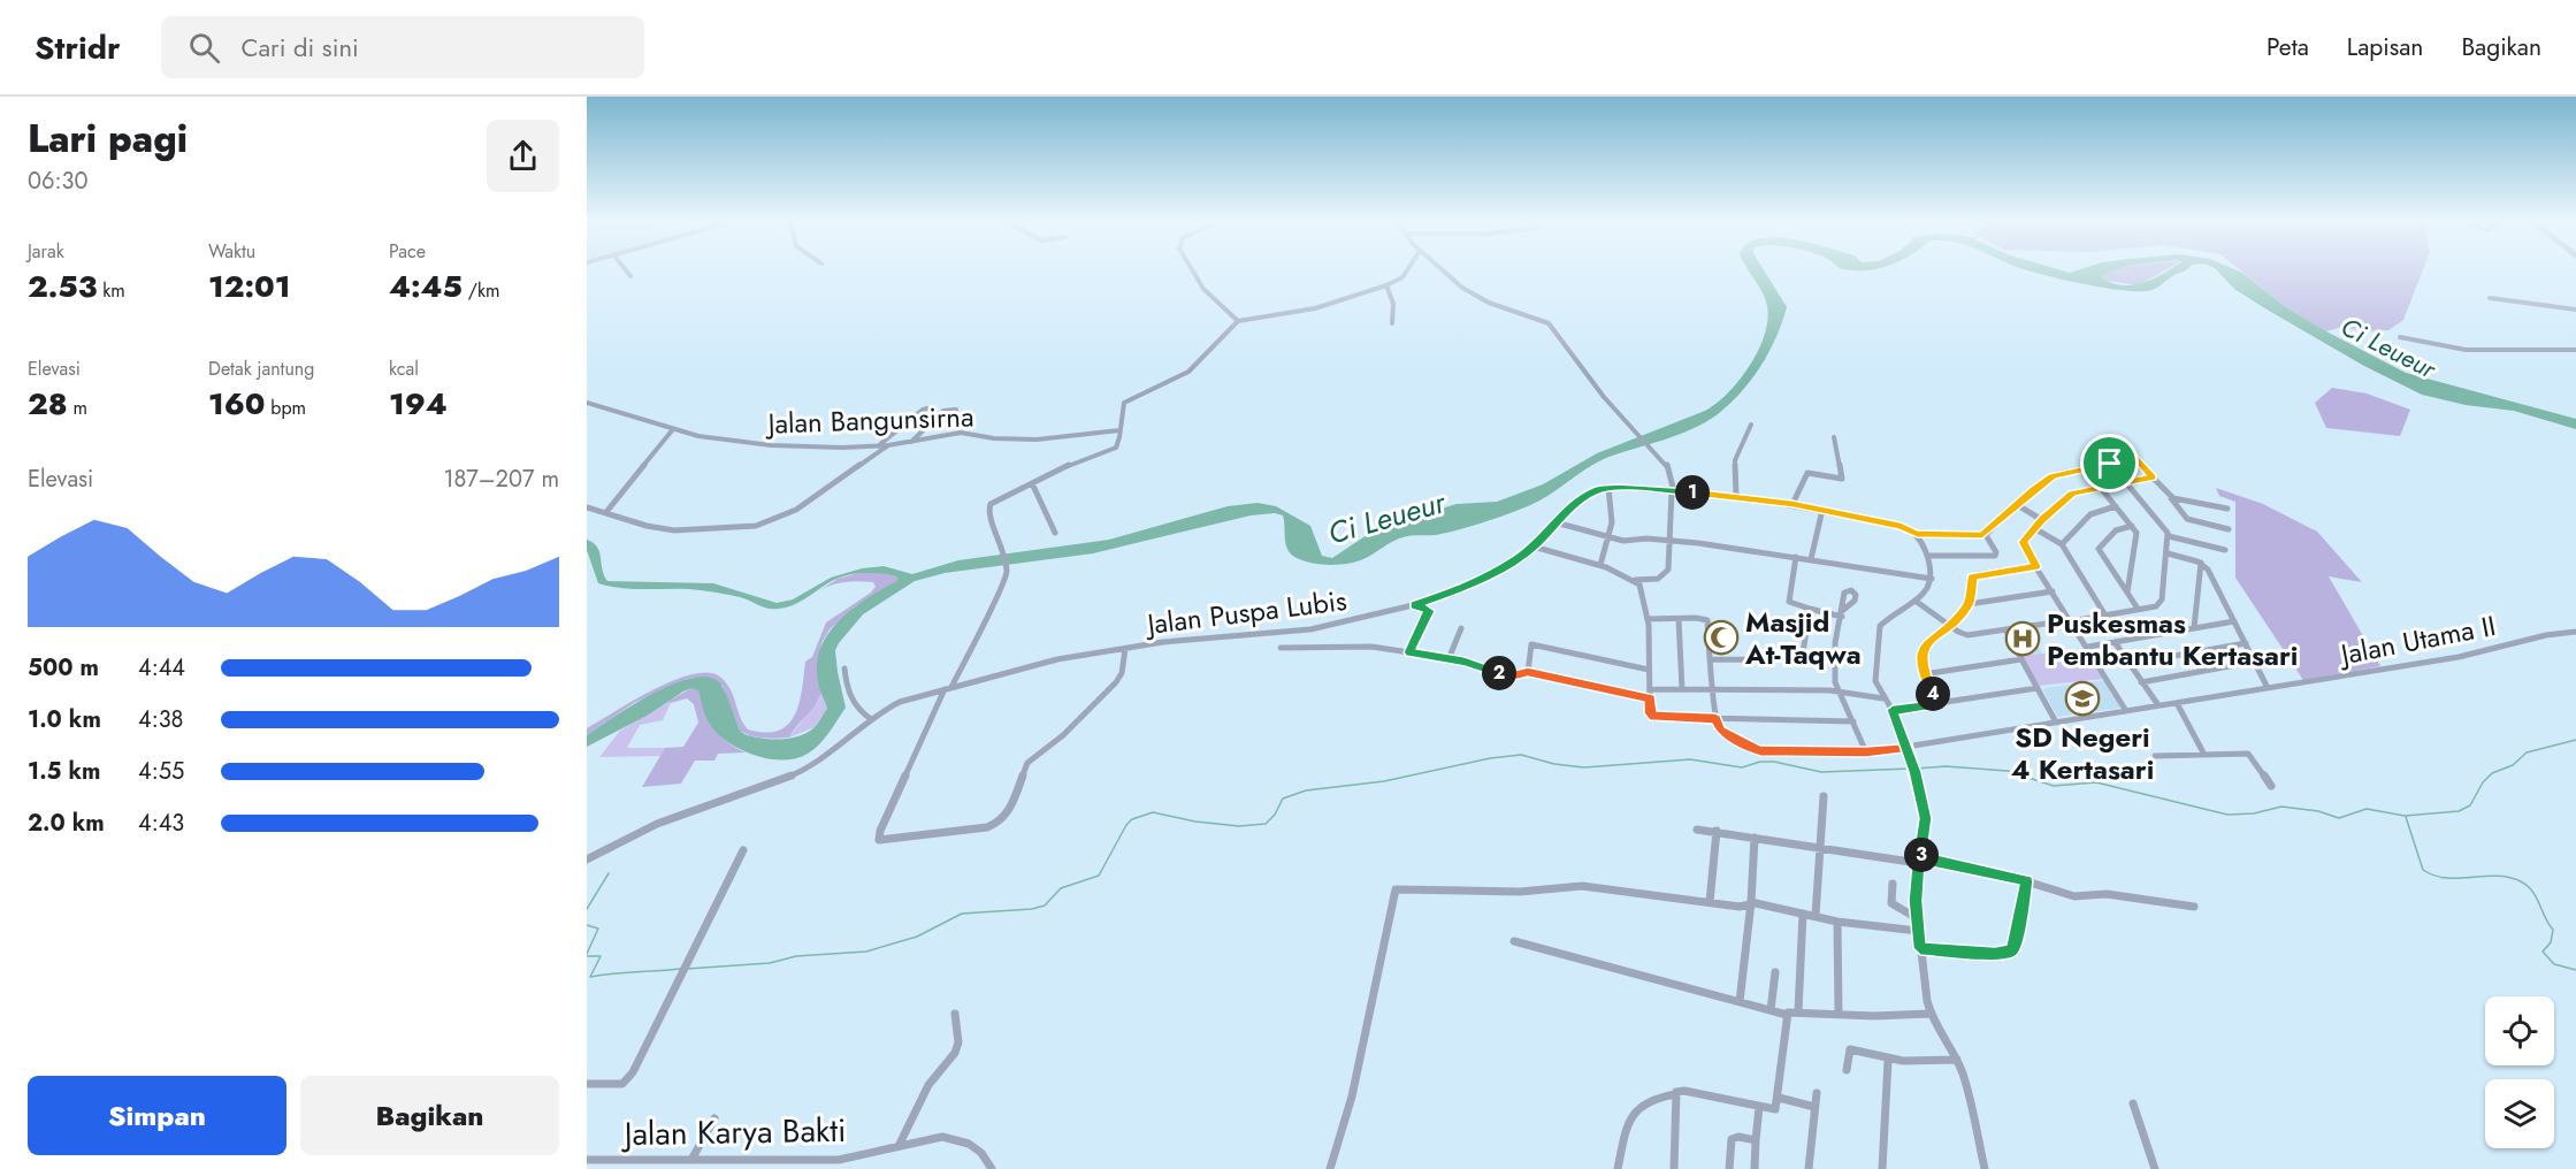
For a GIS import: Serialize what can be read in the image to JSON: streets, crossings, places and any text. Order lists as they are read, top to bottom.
{
  "streets": {
    "street": [
      "Jalan Bangunsirna",
      "Jalan Puspa Lubis",
      "Jalan Utama II",
      "Jalan Karya Bakti"
    ]
  },
  "water": ["Ci Leueur"],
  "places": {
    "mosque": ["Masjid At-Taqwa"],
    "hospital": ["Puskesmas Pembantu Kertasari"],
    "school or university": ["SD Negeri 4 Kertasari"]
  },
  "page": {
    "header": "Stridr",
    "search": "Cari di sini",
    "nav": ["Peta", "Lapisan", "Bagikan"],
    "heading": ["Lari pagi", "06:30"],
    "stats": [
      ["Jarak", "2.53 km"],
      ["Waktu", "12:01"],
      ["Pace", "4:45 /km"],
      ["Elevasi", "28 m"],
      ["Detak jantung", "160 bpm"],
      ["kcal", "194"]
    ],
    "chart": ["Elevasi", "187–207 m"],
    "pins": [
      "1",
      "2",
      "4",
      "3"
    ],
    "list": [
      {
        "name": "500 m",
        "note": "4:44"
      },
      {
        "name": "1.0 km",
        "note": "4:38"
      },
      {
        "name": "1.5 km",
        "note": "4:55"
      },
      {
        "name": "2.0 km",
        "note": "4:43"
      }
    ],
    "buttons": ["Simpan", "Bagikan"]
  }
}
